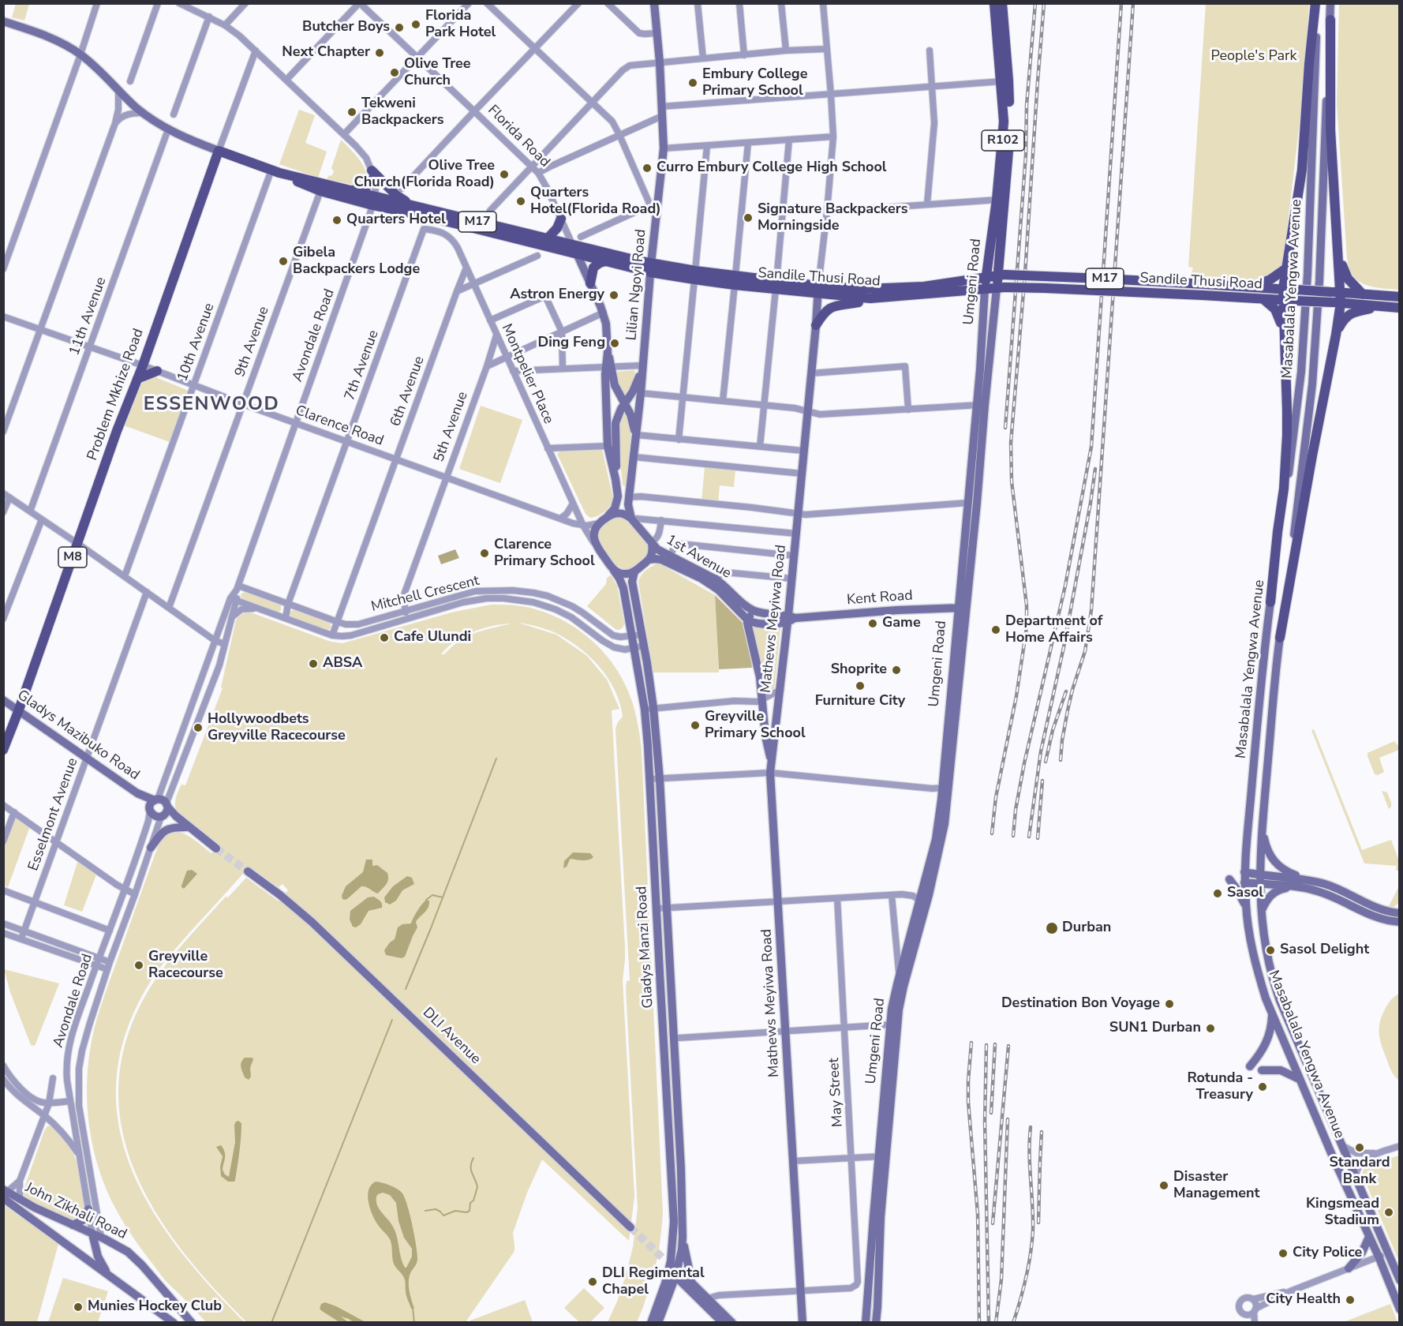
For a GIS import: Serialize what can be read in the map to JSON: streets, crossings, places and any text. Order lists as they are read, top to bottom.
{
  "streets": {
    "main road": [
      "Florida Road",
      "R102",
      "M17",
      "Sandile Thusi Road",
      "Umgeni Road",
      "Lilian Ngoyi Road",
      "Masabalala Yengwa Avenue",
      "Problem Mkhize Road",
      "M8",
      "1st Avenue",
      "Kent Road",
      "Mathews Meyiwa Road",
      "Gladys Mazibuko Road",
      "Gladys Manzi Road",
      "DLI Avenue",
      "John Zikhali Road"
    ],
    "street": [
      "11th Avenue",
      "Avondale Road",
      "9th Avenue",
      "10th Avenue",
      "7th Avenue",
      "Montpelier Place",
      "6th Avenue",
      "Clarence Road",
      "5th Avenue",
      "Mitchell Crescent",
      "Esselmont Avenue",
      "May Street"
    ]
  },
  "crossings": [
    ["Florida Road", "Sandile Thusi Road"],
    ["Florida Road", "Lilian Ngoyi Road"],
    ["Florida Road", "Montpelier Place"],
    ["Florida Road", "Clarence Road"],
    ["Florida Road", "1st Avenue"],
    ["Florida Road", "Gladys Manzi Road"],
    ["M17", "Sandile Thusi Road"],
    ["Sandile Thusi Road", "Umgeni Road"],
    ["Sandile Thusi Road", "Lilian Ngoyi Road"],
    ["Sandile Thusi Road", "11th Avenue"],
    ["Sandile Thusi Road", "Avondale Road"],
    ["Sandile Thusi Road", "9th Avenue"],
    ["Sandile Thusi Road", "10th Avenue"],
    ["Sandile Thusi Road", "Problem Mkhize Road"],
    ["Sandile Thusi Road", "Mathews Meyiwa Road"],
    ["Umgeni Road", "Kent Road"],
    ["Lilian Ngoyi Road", "Montpelier Place"],
    ["Lilian Ngoyi Road", "Clarence Road"],
    ["Lilian Ngoyi Road", "1st Avenue"],
    ["Lilian Ngoyi Road", "Gladys Manzi Road"],
    ["11th Avenue", "Clarence Road"],
    ["Avondale Road", "Clarence Road"],
    ["Avondale Road", "Mitchell Crescent"],
    ["Avondale Road", "Gladys Mazibuko Road"],
    ["Avondale Road", "John Zikhali Road"],
    ["9th Avenue", "Clarence Road"],
    ["10th Avenue", "Clarence Road"],
    ["7th Avenue", "Montpelier Place"],
    ["7th Avenue", "Clarence Road"],
    ["7th Avenue", "Mitchell Crescent"],
    ["Montpelier Place", "6th Avenue"],
    ["Montpelier Place", "Clarence Road"],
    ["Montpelier Place", "5th Avenue"],
    ["Montpelier Place", "1st Avenue"],
    ["Montpelier Place", "Gladys Manzi Road"],
    ["6th Avenue", "Clarence Road"],
    ["6th Avenue", "Mitchell Crescent"],
    ["Problem Mkhize Road", "Clarence Road"],
    ["Problem Mkhize Road", "Gladys Mazibuko Road"],
    ["Clarence Road", "5th Avenue"],
    ["Clarence Road", "1st Avenue"],
    ["Clarence Road", "Gladys Manzi Road"],
    ["5th Avenue", "Mitchell Crescent"],
    ["1st Avenue", "Kent Road"],
    ["1st Avenue", "Mathews Meyiwa Road"],
    ["1st Avenue", "Gladys Manzi Road"],
    ["Mitchell Crescent", "Gladys Manzi Road"],
    ["Kent Road", "Mathews Meyiwa Road"],
    ["Mathews Meyiwa Road", "May Street"],
    ["Gladys Mazibuko Road", "Esselmont Avenue"]
  ],
  "districts": ["ESSENWOOD"],
  "parks": ["People's Park"],
  "places": [
    "Florida Park Hotel",
    "Butcher Boys",
    "Next Chapter",
    "Olive Tree Church",
    "Embury College Primary School",
    "Tekweni Backpackers",
    "Curro Embury College High School",
    "Olive Tree Church(Florida Road)",
    "Quarters Hotel(Florida Road)",
    "Signature Backpackers Morningside",
    "Quarters Hotel",
    "Gibela Backpackers Lodge",
    "Astron Energy",
    "Ding Feng",
    "Clarence Primary School",
    "Game",
    "Department of Home Affairs",
    "Cafe Ulundi",
    "ABSA",
    "Shoprite",
    "Furniture City",
    "Greyville Primary School",
    "Hollywoodbets Greyville Racecourse",
    "Sasol",
    "Durban",
    "Sasol Delight",
    "Greyville Racecourse",
    "Destination Bon Voyage",
    "SUN1 Durban",
    "Rotunda - Treasury",
    "Standard Bank",
    "Disaster Management",
    "Kingsmead Stadium",
    "City Police",
    "DLI Regimental Chapel",
    "City Health",
    "Munies Hockey Club"
  ]
}
